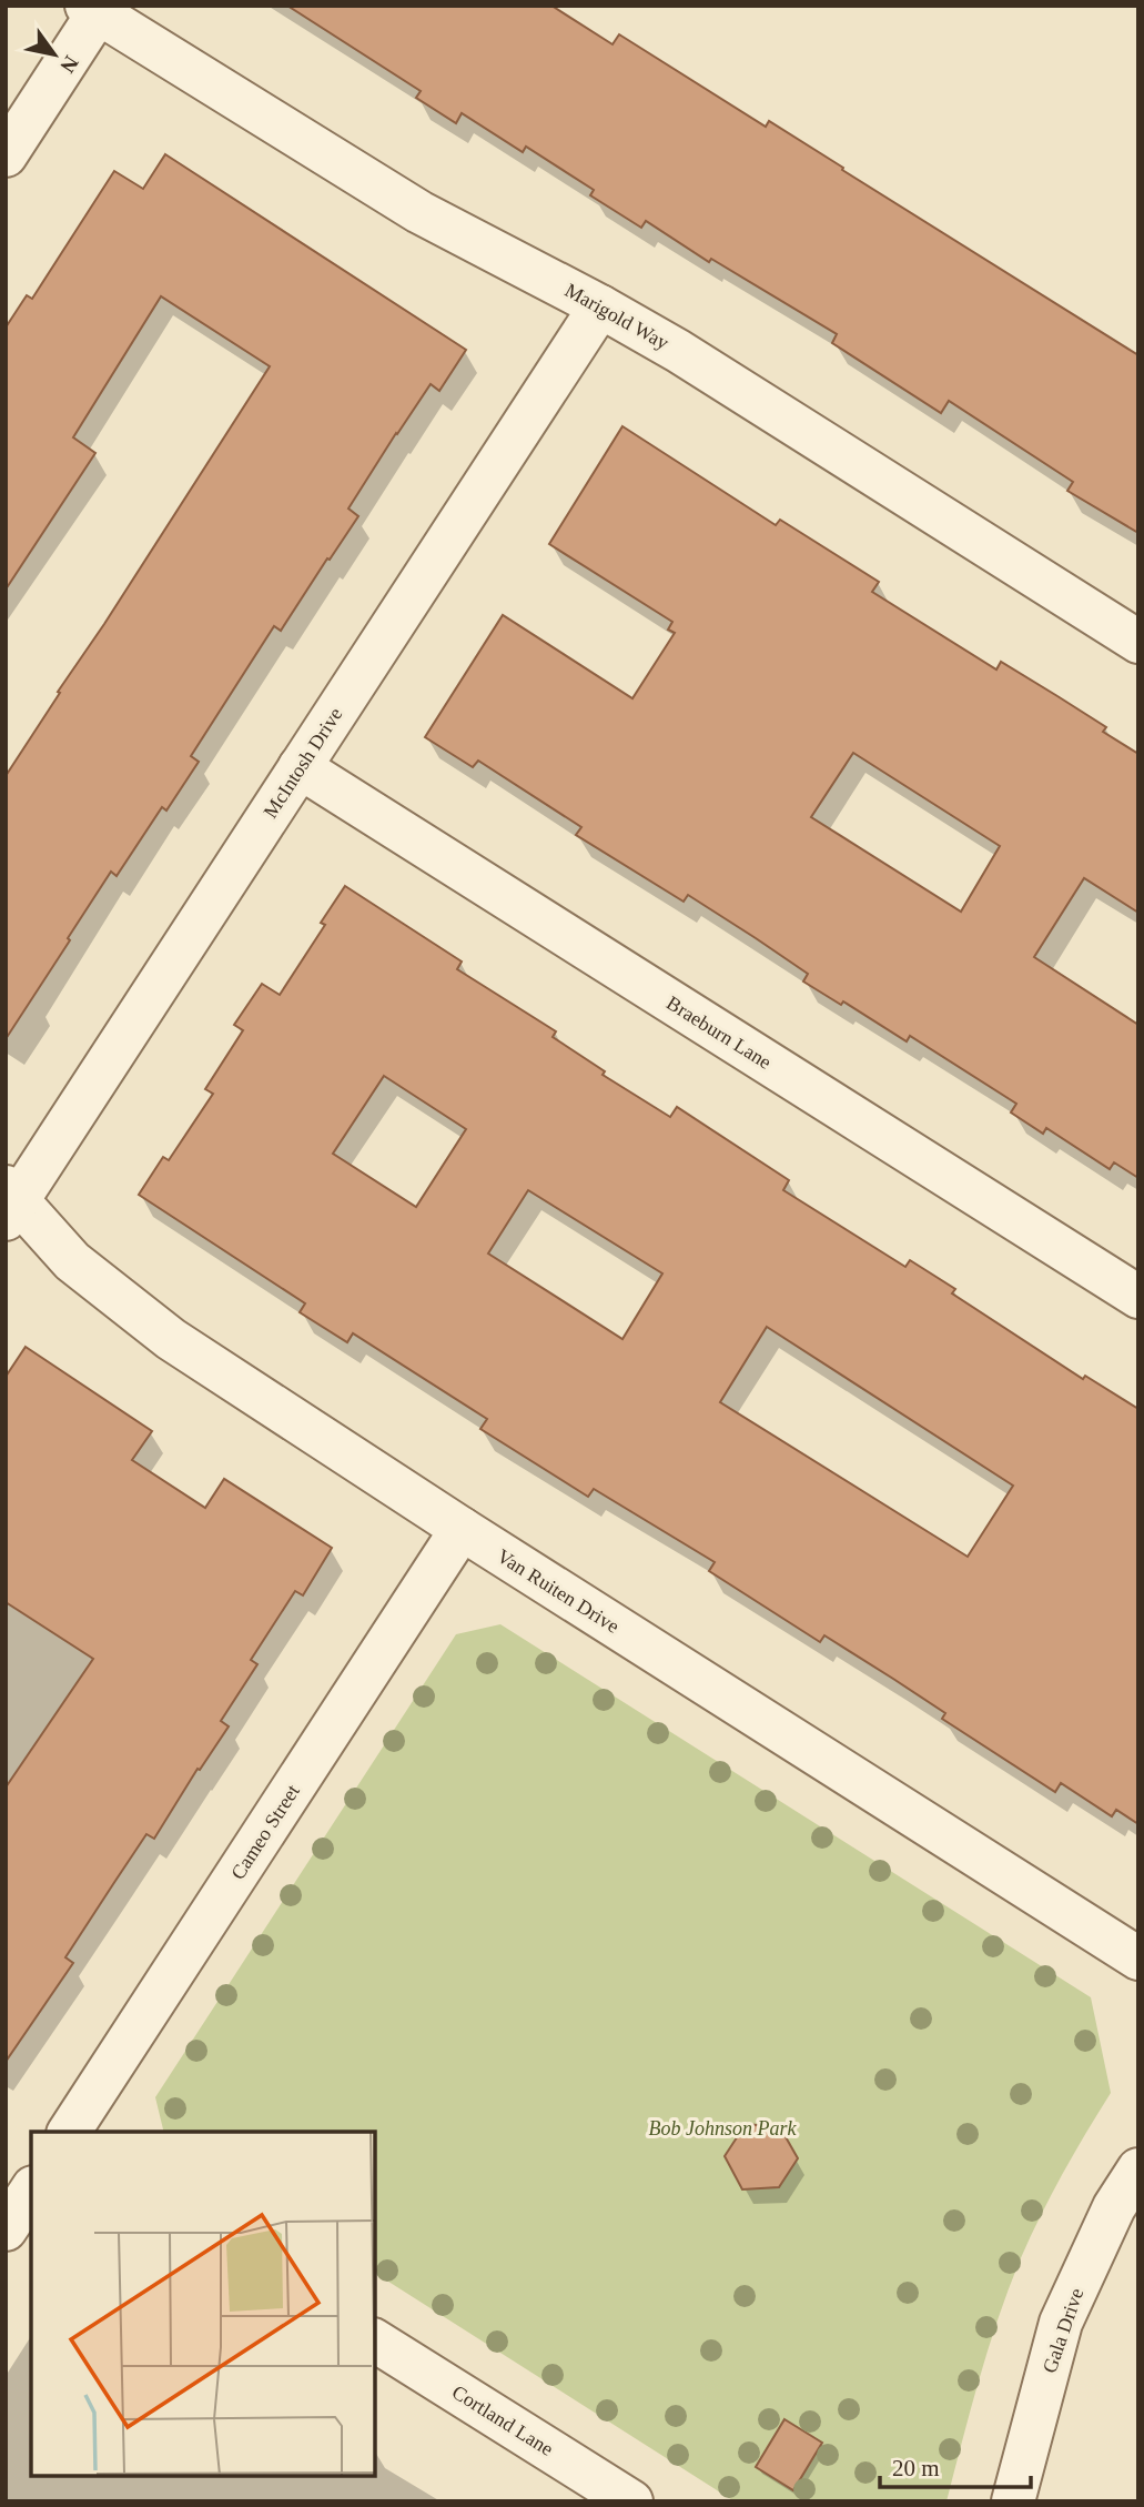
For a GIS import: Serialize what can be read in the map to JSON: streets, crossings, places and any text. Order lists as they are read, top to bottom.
{
  "streets": {
    "street": [
      "Marigold Way",
      "McIntosh Drive",
      "Braeburn Lane",
      "Van Ruiten Drive",
      "Cameo Street",
      "Gala Drive",
      "Cortland Lane"
    ]
  },
  "crossings": [
    ["Marigold Way", "McIntosh Drive"],
    ["McIntosh Drive", "Braeburn Lane"],
    ["McIntosh Drive", "Van Ruiten Drive"],
    ["Van Ruiten Drive", "Cameo Street"]
  ],
  "parks": ["Bob Johnson Park"],
  "scale_bar": "20 m",
  "north": "bottom right"
}
